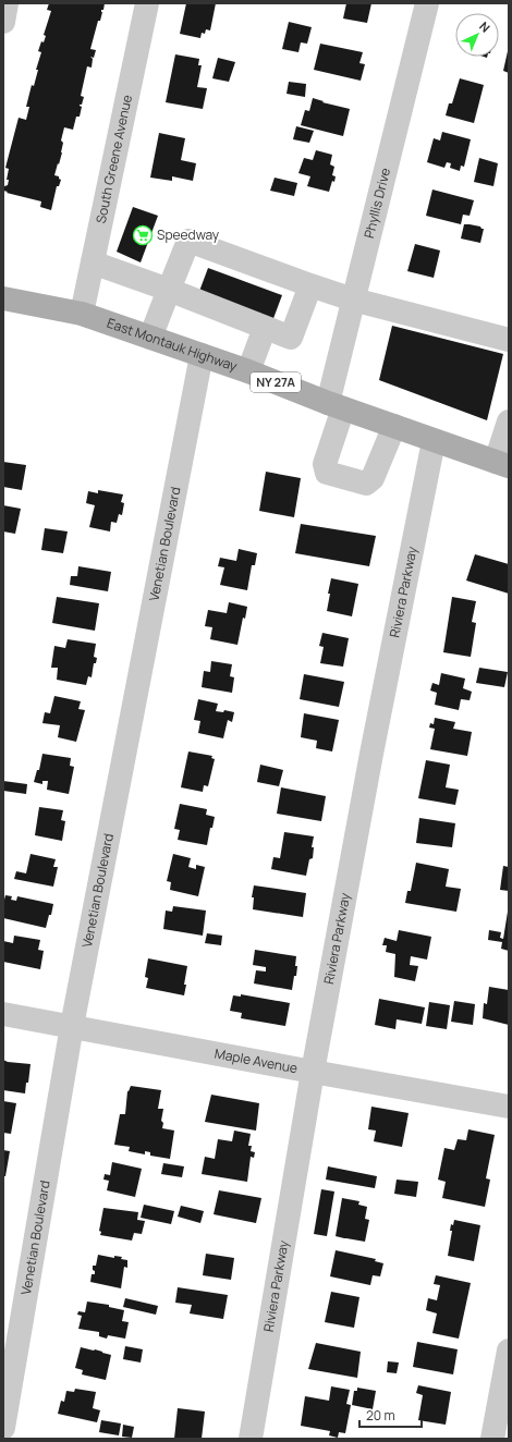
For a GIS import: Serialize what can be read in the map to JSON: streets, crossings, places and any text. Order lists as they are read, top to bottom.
{
  "streets": {
    "main road": ["East Montauk Highway", "NY 27A"],
    "street": [
      "South Greene Avenue",
      "Phyllis Drive",
      "Venetian Boulevard",
      "Riviera Parkway",
      "Maple Avenue"
    ]
  },
  "crossings": [
    ["South Greene Avenue", "East Montauk Highway"],
    ["Phyllis Drive", "East Montauk Highway"],
    ["East Montauk Highway", "Venetian Boulevard"],
    ["East Montauk Highway", "Riviera Parkway"],
    ["Venetian Boulevard", "Maple Avenue"],
    ["Riviera Parkway", "Maple Avenue"]
  ],
  "places": {
    "supermarket": ["Speedway"]
  },
  "scale_bar": "20 m",
  "north": "top right"
}
